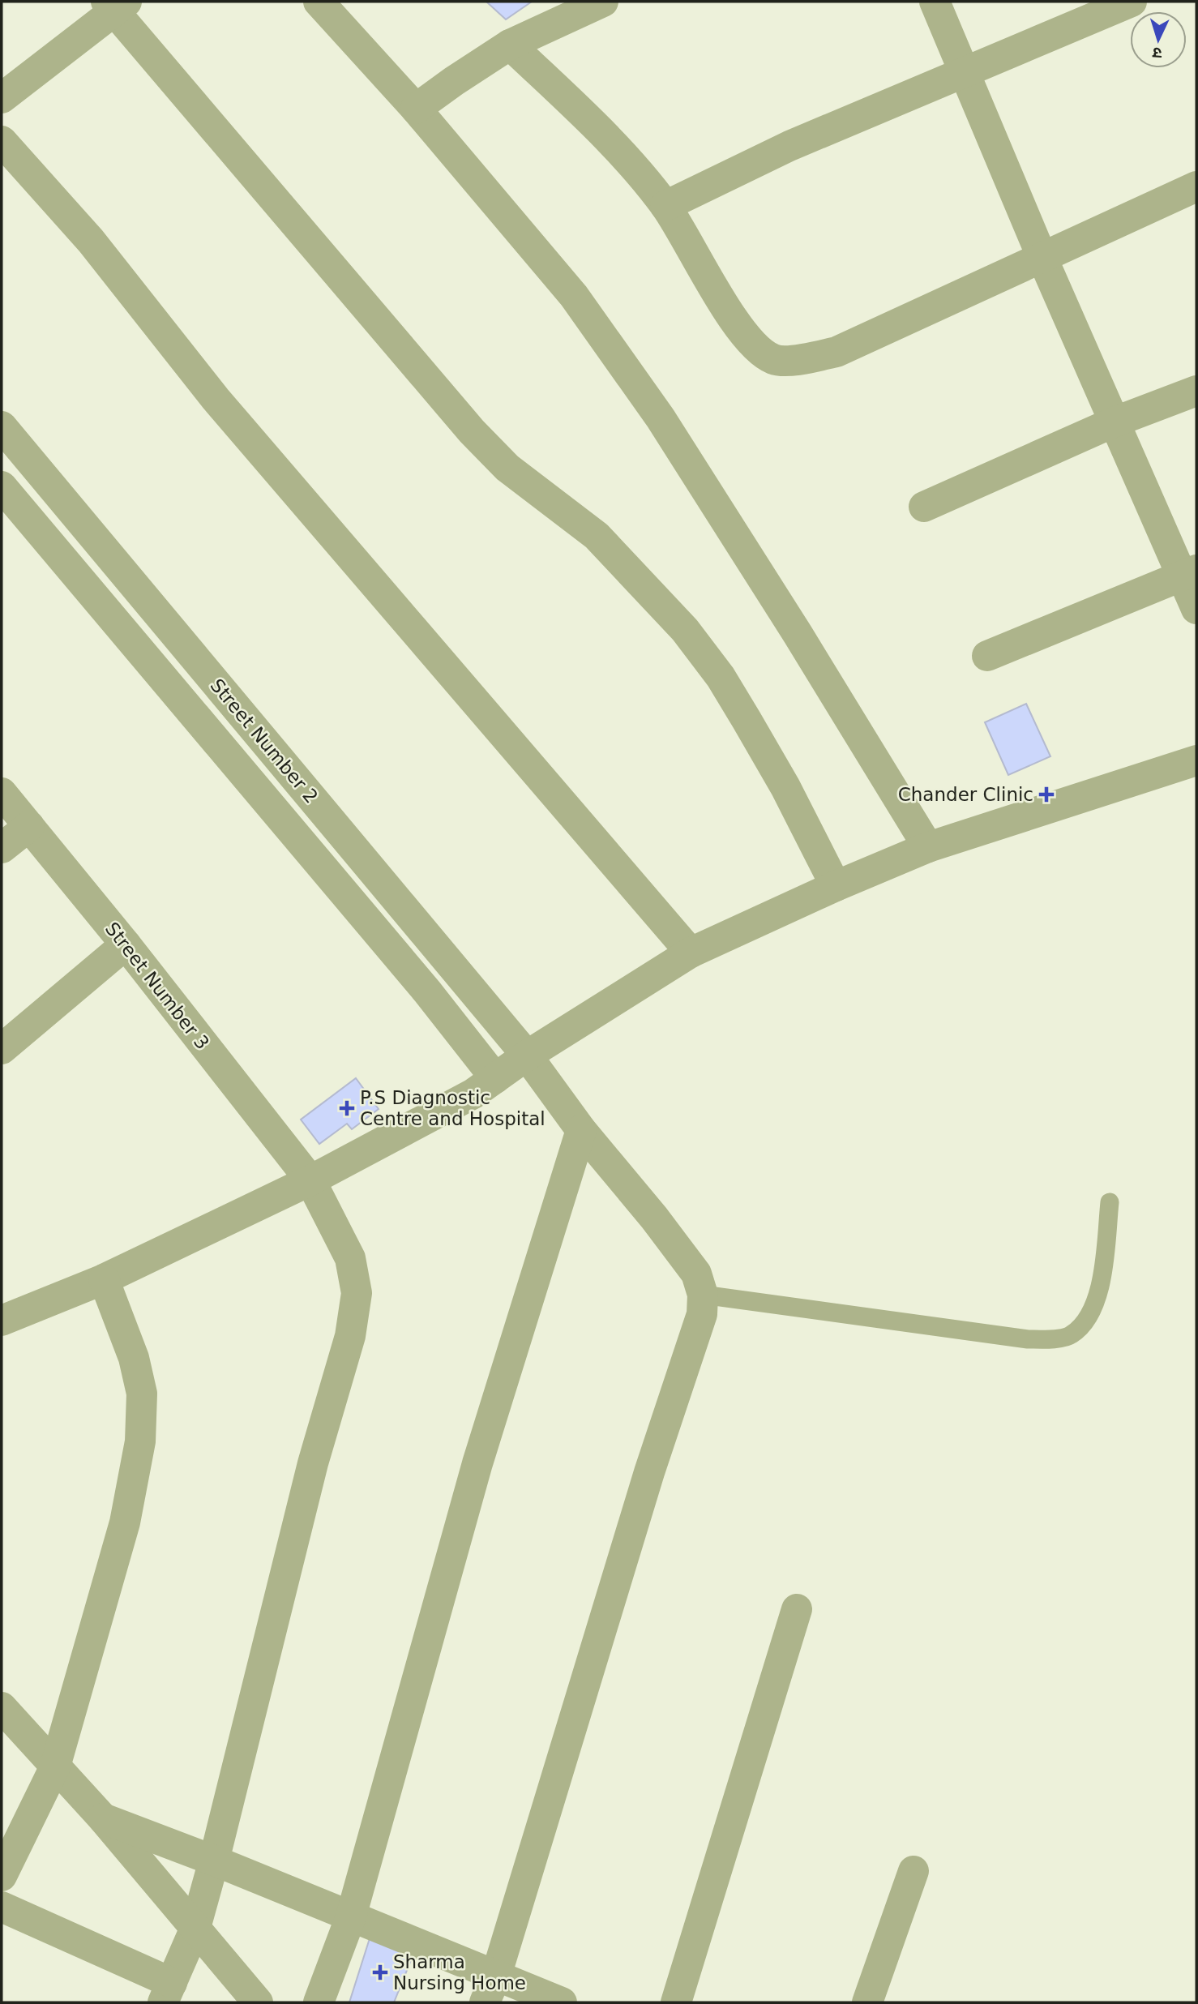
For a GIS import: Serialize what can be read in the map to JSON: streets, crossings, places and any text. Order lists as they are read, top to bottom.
{
  "streets": {
    "street": ["Street Number 2", "Street Number 3"]
  },
  "places": {
    "health": ["Chander Clinic", "P.S Diagnostic Centre and Hospital", "Sharma Nursing Home"]
  },
  "north": "bottom"
}
